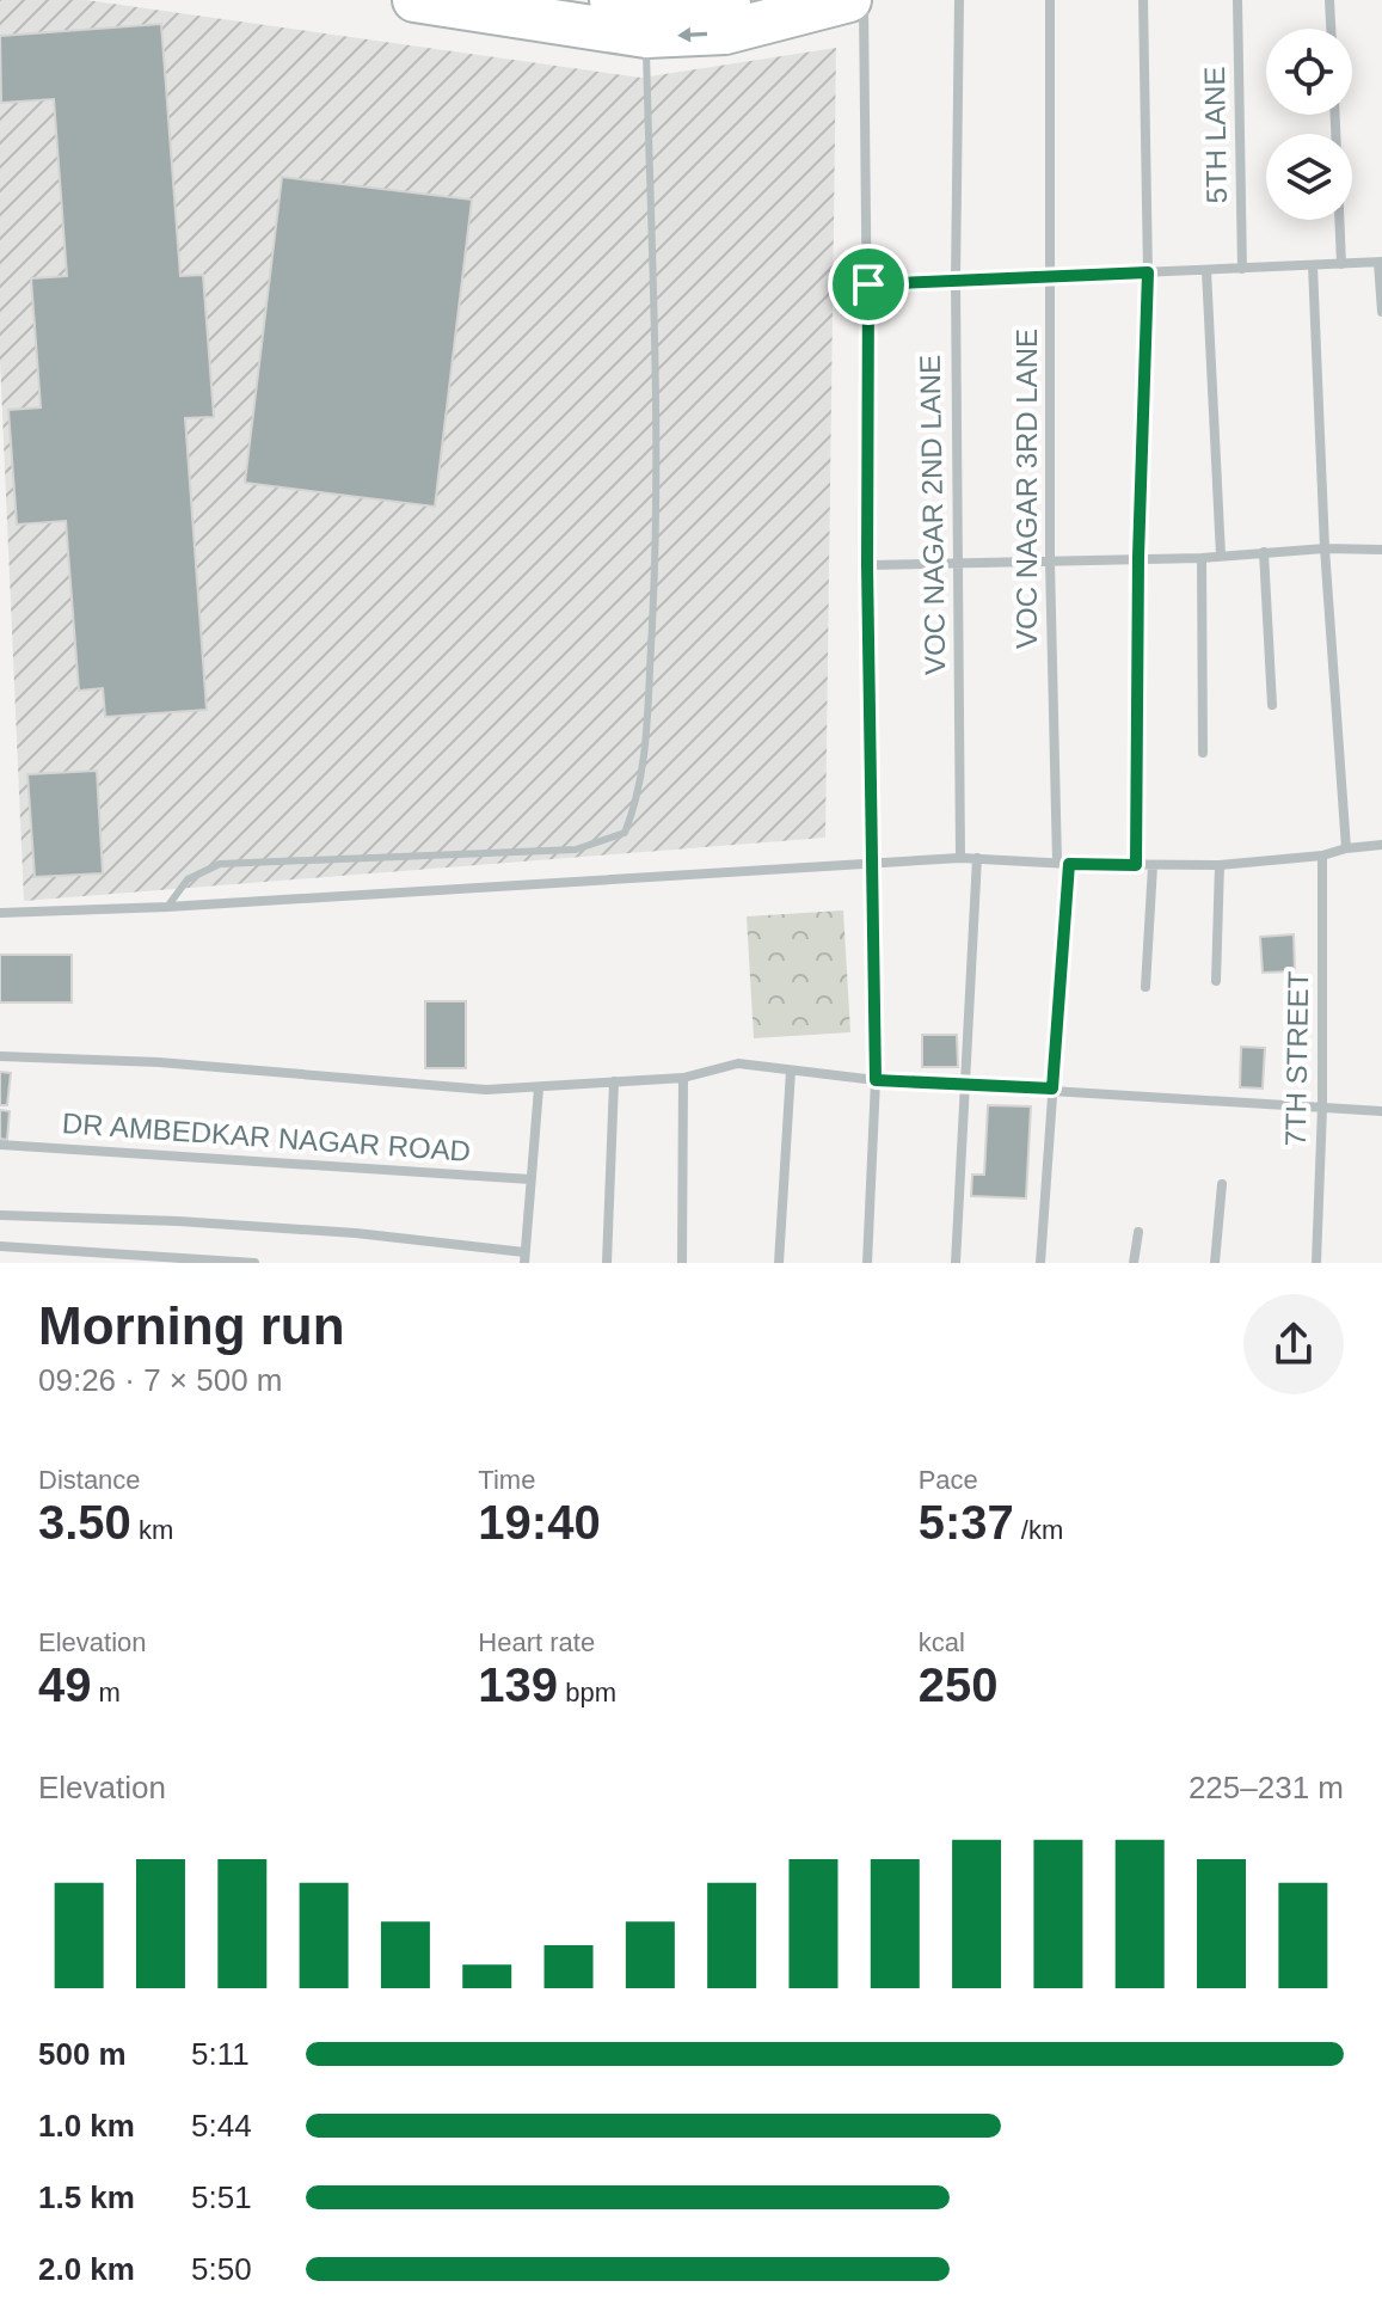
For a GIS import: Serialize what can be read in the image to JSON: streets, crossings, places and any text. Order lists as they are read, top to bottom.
{
  "streets": {
    "street": [
      "5TH LANE",
      "VOC NAGAR 3RD LANE",
      "VOC NAGAR 2ND LANE",
      "7TH STREET",
      "DR AMBEDKAR NAGAR ROAD"
    ]
  },
  "page": {
    "heading": ["Morning run", "09:26 · 7 × 500 m"],
    "stats": [
      ["Distance", "3.50 km"],
      ["Time", "19:40"],
      ["Pace", "5:37 /km"],
      ["Elevation", "49 m"],
      ["Heart rate", "139 bpm"],
      ["kcal", "250"]
    ],
    "chart": ["Elevation", "225–231 m"],
    "list": [
      {
        "name": "500 m",
        "note": "5:11"
      },
      {
        "name": "1.0 km",
        "note": "5:44"
      },
      {
        "name": "1.5 km",
        "note": "5:51"
      },
      {
        "name": "2.0 km",
        "note": "5:50"
      }
    ]
  }
}
